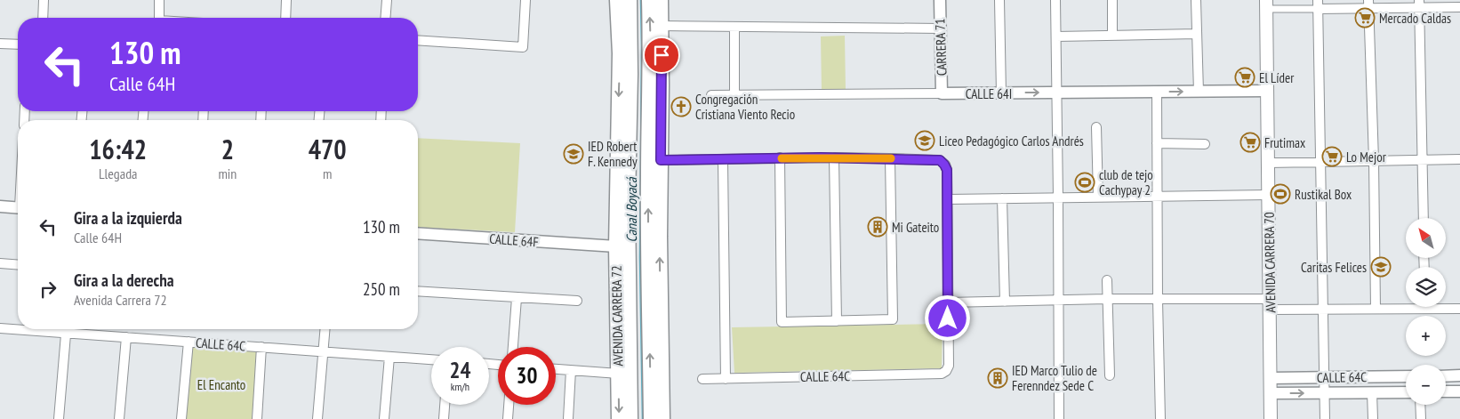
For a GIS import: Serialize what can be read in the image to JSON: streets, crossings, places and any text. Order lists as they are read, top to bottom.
{
  "streets": {
    "highway": ["AVENIDA CARRERA 72"],
    "main road": ["AVENIDA CARRERA 70"],
    "street": [
      "CARRERA 71",
      "CALLE 64I",
      "CALLE 64F",
      "CALLE 64C"
    ]
  },
  "crossings": [
    ["CARRERA 71", "CALLE 64I"],
    ["CALLE 64I", "AVENIDA CARRERA 70"],
    ["CALLE 64F", "AVENIDA CARRERA 72"],
    ["AVENIDA CARRERA 70", "CALLE 64C"]
  ],
  "water": ["Canal Boyacá"],
  "parks": ["El Encanto"],
  "places": {
    "supermarket": [
      "Mercado Caldas",
      "El Líder",
      "Frutimax",
      "Lo Mejor"
    ],
    "church": ["Congregación Cristiana Viento Recio"],
    "school or university": ["Liceo Pedagógico Carlos Andrés", "IED Robert F. Kennedy", "Caritas Felices"],
    "sports": ["club de tejo Cachypay 2", "Rustikal Box"],
    "building": ["Mi Gateito", "IED Marco Tulio de Ferenndez Sede C"]
  },
  "north": "top left",
  "page": {
    "turn": ["130 m", "Calle 64H"],
    "eta": [
      "16:42",
      "Llegada",
      "2",
      "min",
      "470",
      "m"
    ],
    "list": [
      {
        "name": "Gira a la izquierda",
        "note": "Calle 64H",
        "value": "130 m"
      },
      {
        "name": "Gira a la derecha",
        "note": "Avenida Carrera 72",
        "value": "250 m"
      }
    ],
    "map_buttons": ["+", "−"],
    "speed": "24 km/h",
    "limit": "30"
  }
}
